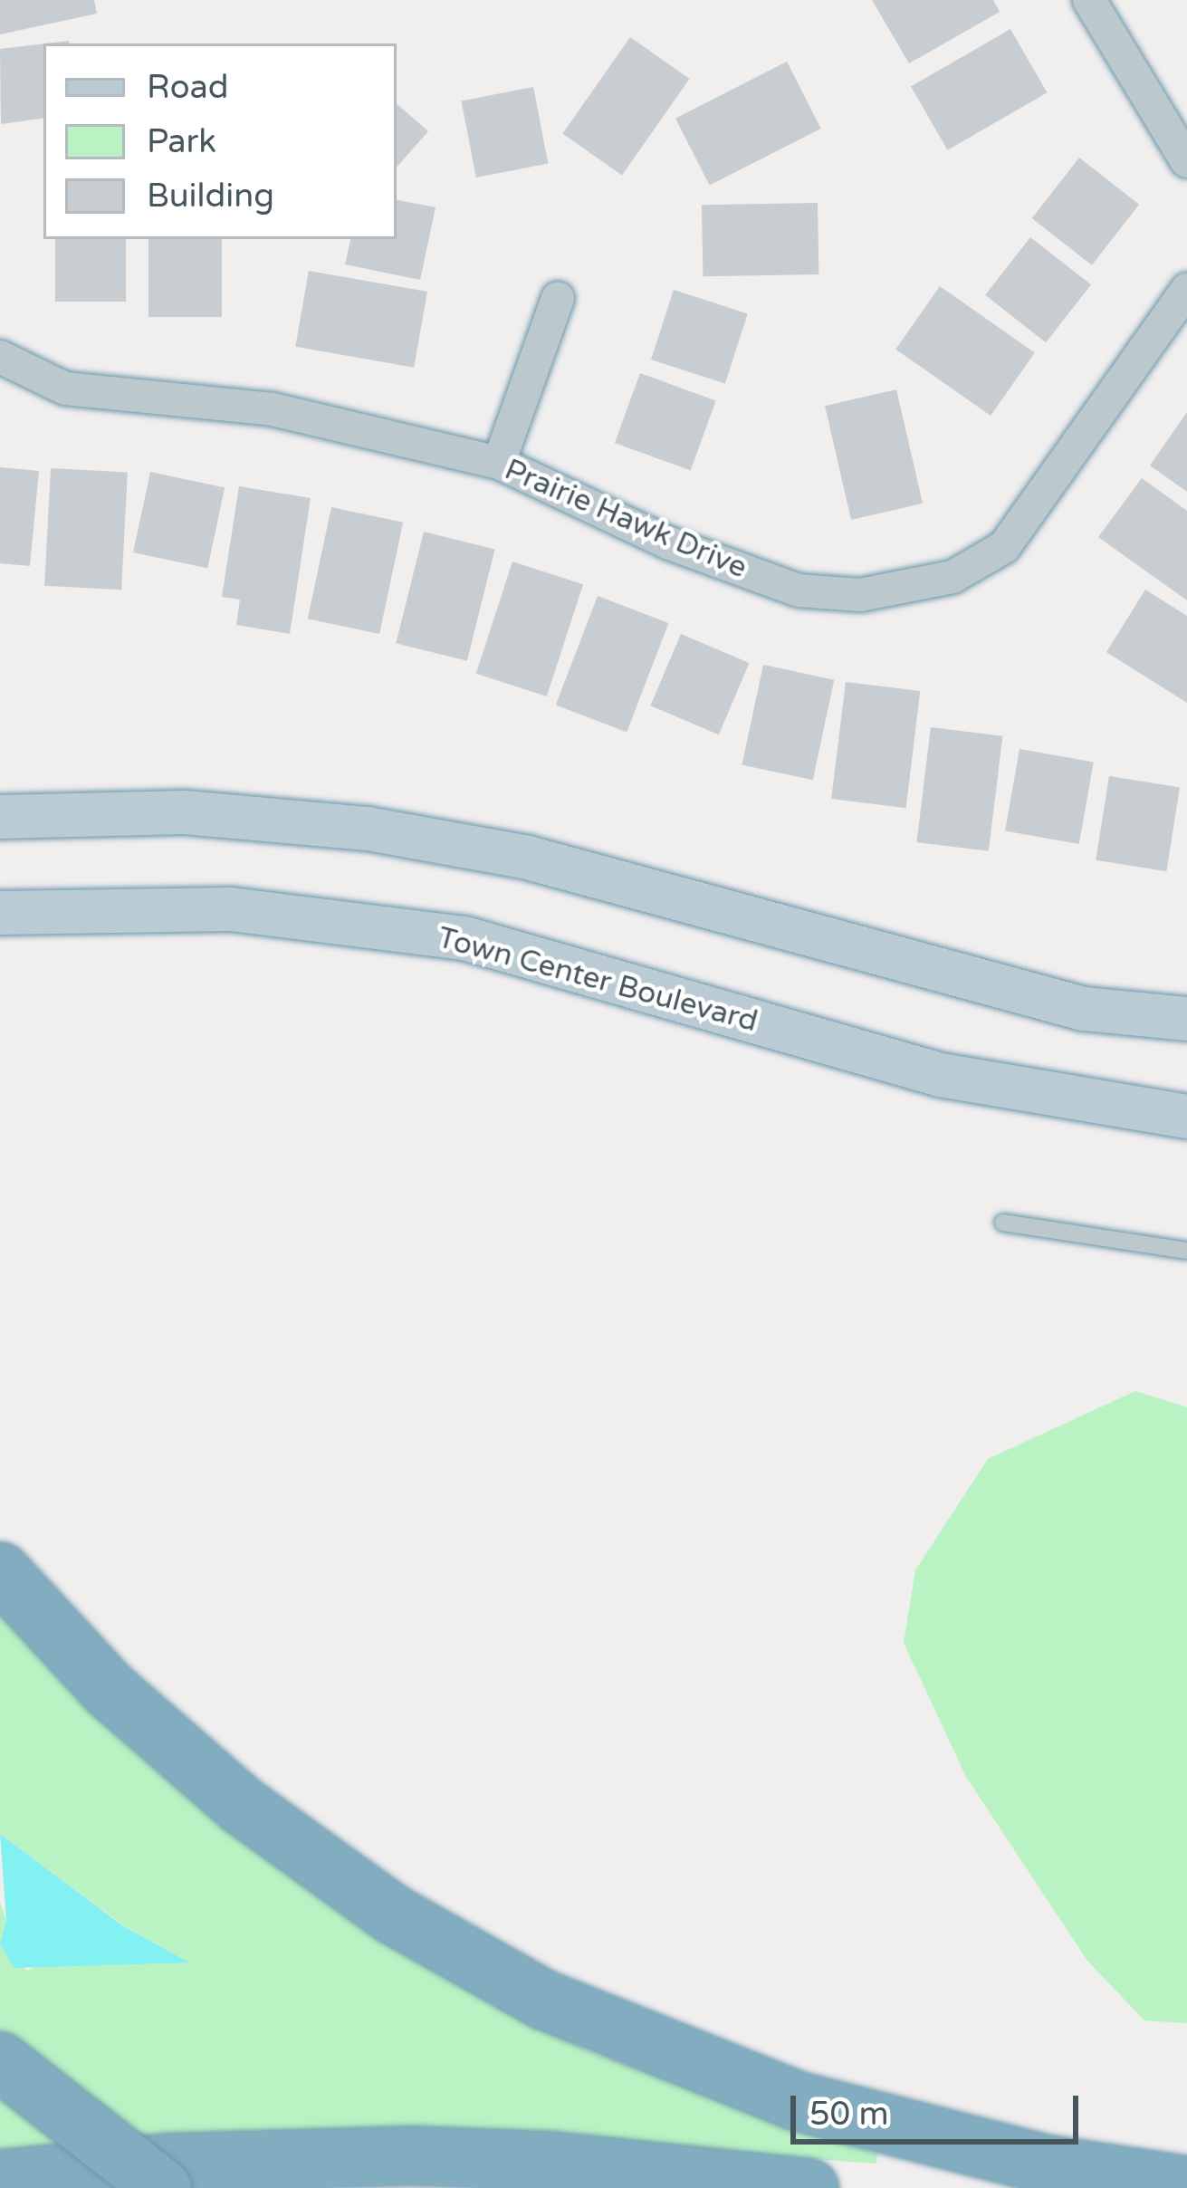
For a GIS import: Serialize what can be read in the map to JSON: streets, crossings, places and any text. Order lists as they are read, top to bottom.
{
  "streets": {
    "main road": ["Town Center Boulevard"],
    "street": ["Prairie Hawk Drive"]
  },
  "legend": ["Road", "Park", "Building"],
  "scale_bar": "50 m"
}
